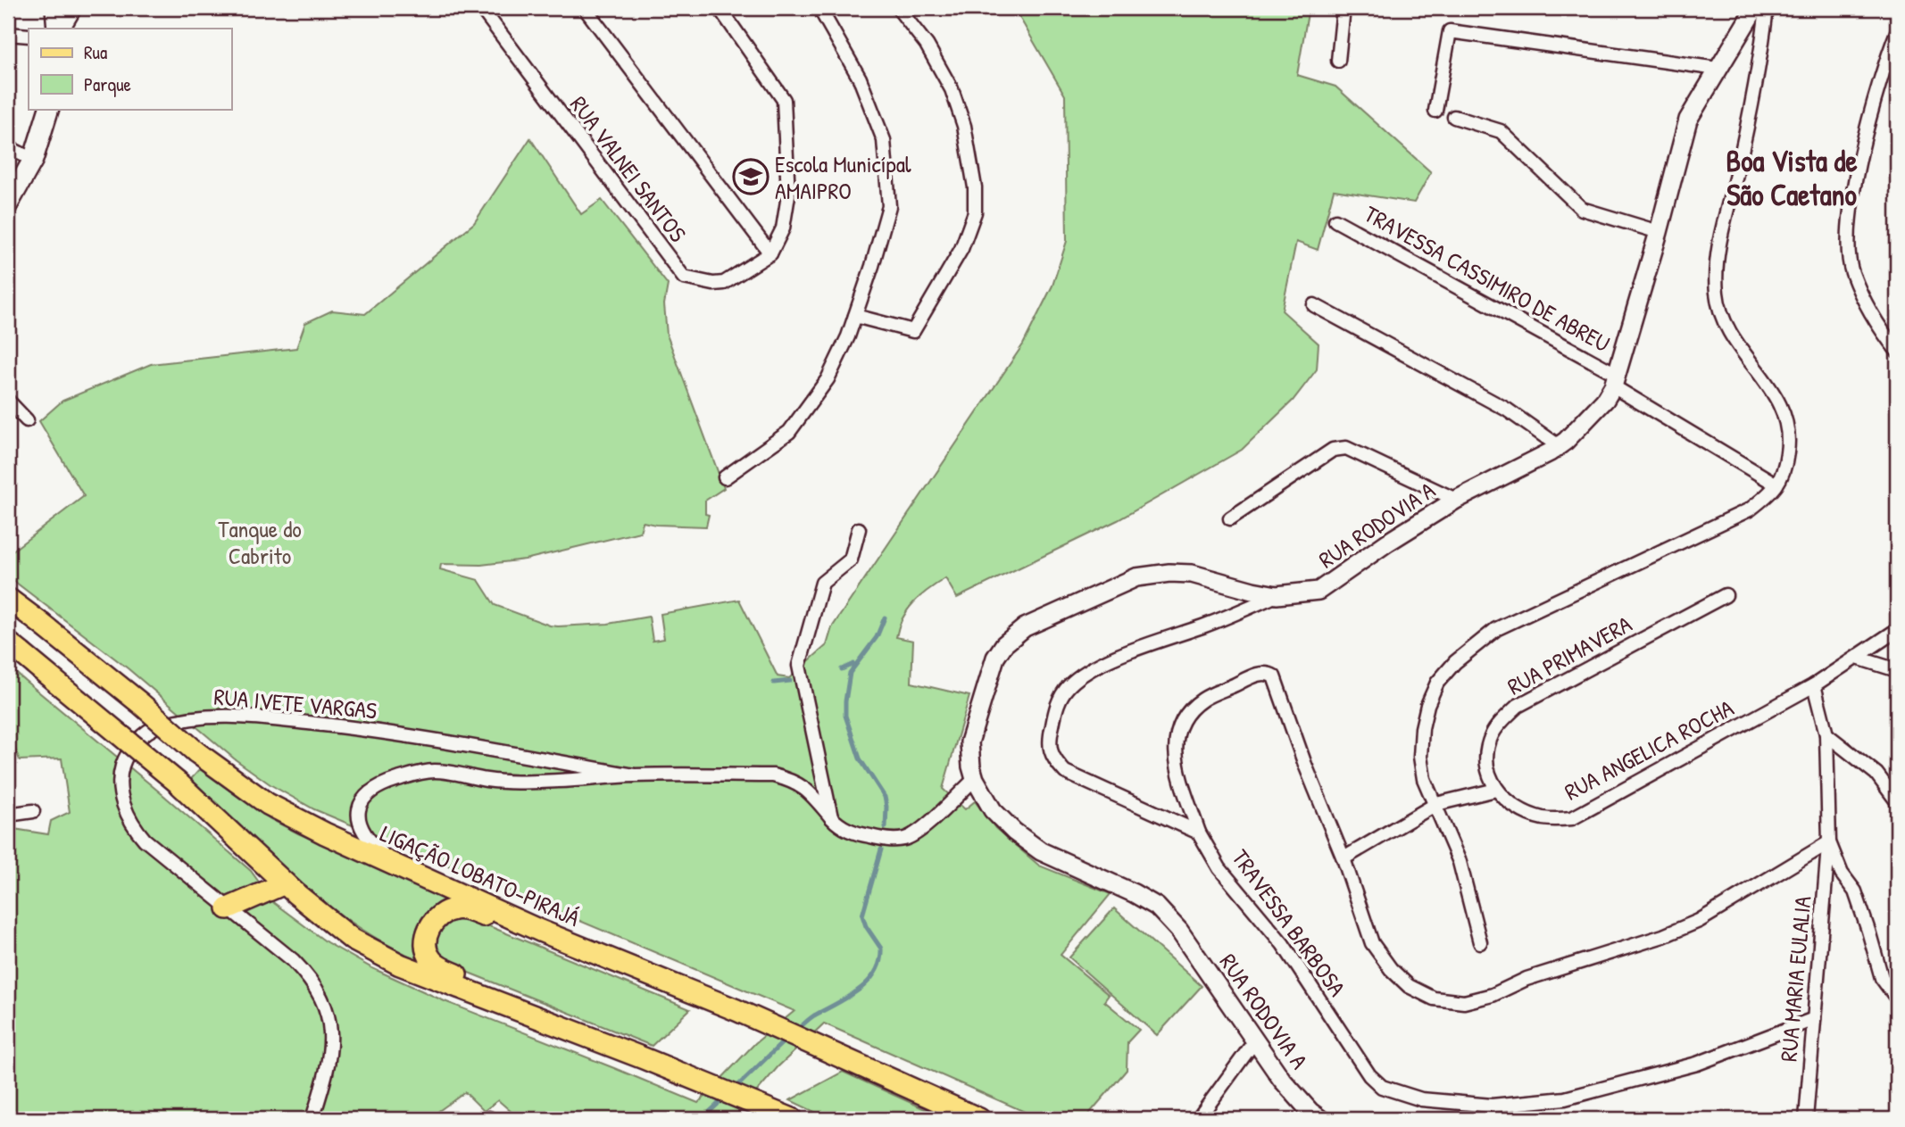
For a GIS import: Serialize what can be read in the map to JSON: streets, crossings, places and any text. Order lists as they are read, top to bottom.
{
  "streets": {
    "main road": ["LIGAÇÃO LOBATO-PIRAJÁ"],
    "street": [
      "RUA VALNEI SANTOS",
      "TRAVESSA CASSIMIRO DE ABREU",
      "RUA RODOVIA A",
      "RUA PRIMAVERA",
      "RUA IVETE VARGAS",
      "RUA ANGELICA ROCHA",
      "TRAVESSA BARBOSA",
      "RUA MARIA EULALIA"
    ]
  },
  "crossings": [
    ["TRAVESSA CASSIMIRO DE ABREU", "RUA RODOVIA A"],
    ["RUA RODOVIA A", "RUA IVETE VARGAS"],
    ["RUA PRIMAVERA", "RUA ANGELICA ROCHA"],
    ["RUA IVETE VARGAS", "LIGAÇÃO LOBATO-PIRAJÁ"],
    ["TRAVESSA BARBOSA", "RUA MARIA EULALIA"]
  ],
  "districts": ["Boa Vista de São Caetano"],
  "parks": ["Tanque do Cabrito"],
  "places": {
    "school or university": ["Escola Municípal AMAIPRO"]
  },
  "legend": ["Rua", "Parque"]
}
